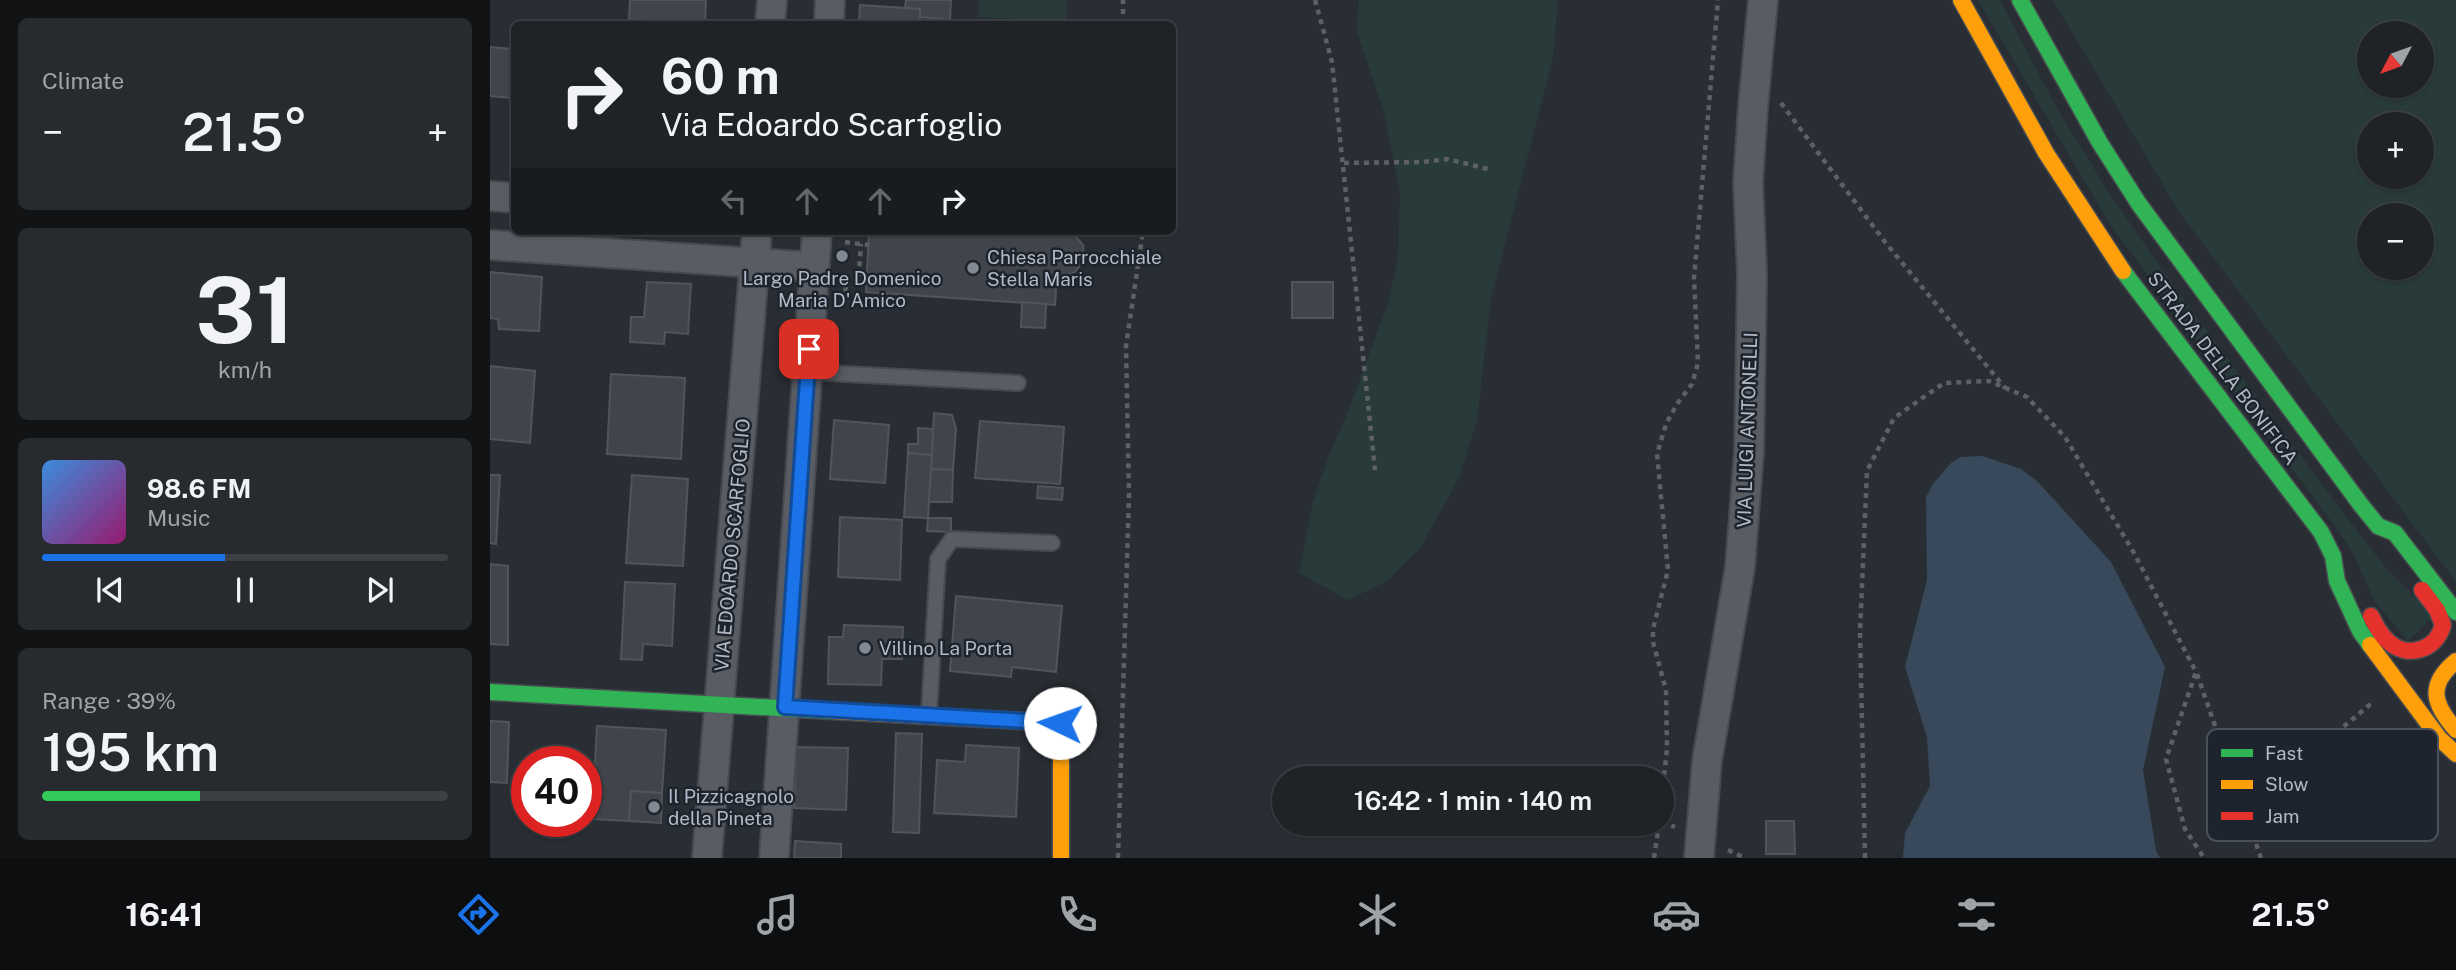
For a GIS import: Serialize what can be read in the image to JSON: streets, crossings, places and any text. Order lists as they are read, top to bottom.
{
  "streets": {
    "main road": ["STRADA DELLA BONIFICA"],
    "street": ["VIA LUIGI ANTONELLI", "VIA EDOARDO SCARFOGLIO"]
  },
  "places": [
    "Largo Padre Domenico Maria D'Amico",
    "Chiesa Parrocchiale Stella Maris",
    "Villino La Porta",
    "Il Pizzicagnolo della Pineta"
  ],
  "legend": ["Fast", "Slow", "Jam"],
  "north": "bottom left",
  "page": {
    "tile": [
      "Climate",
      ["31", "km/h"],
      ["Range · 39%", "195 km"]
    ],
    "map_buttons": ["+", "−"],
    "turn": ["60 m", "Via Edoardo Scarfoglio"],
    "heat": ["−", "21.5°", "+"],
    "song": ["98.6 FM", "Music"],
    "limit": "40",
    "trip": "16:42 · 1 min · 140 m",
    "tabs": ["16:41", "21.5°"]
  }
}
